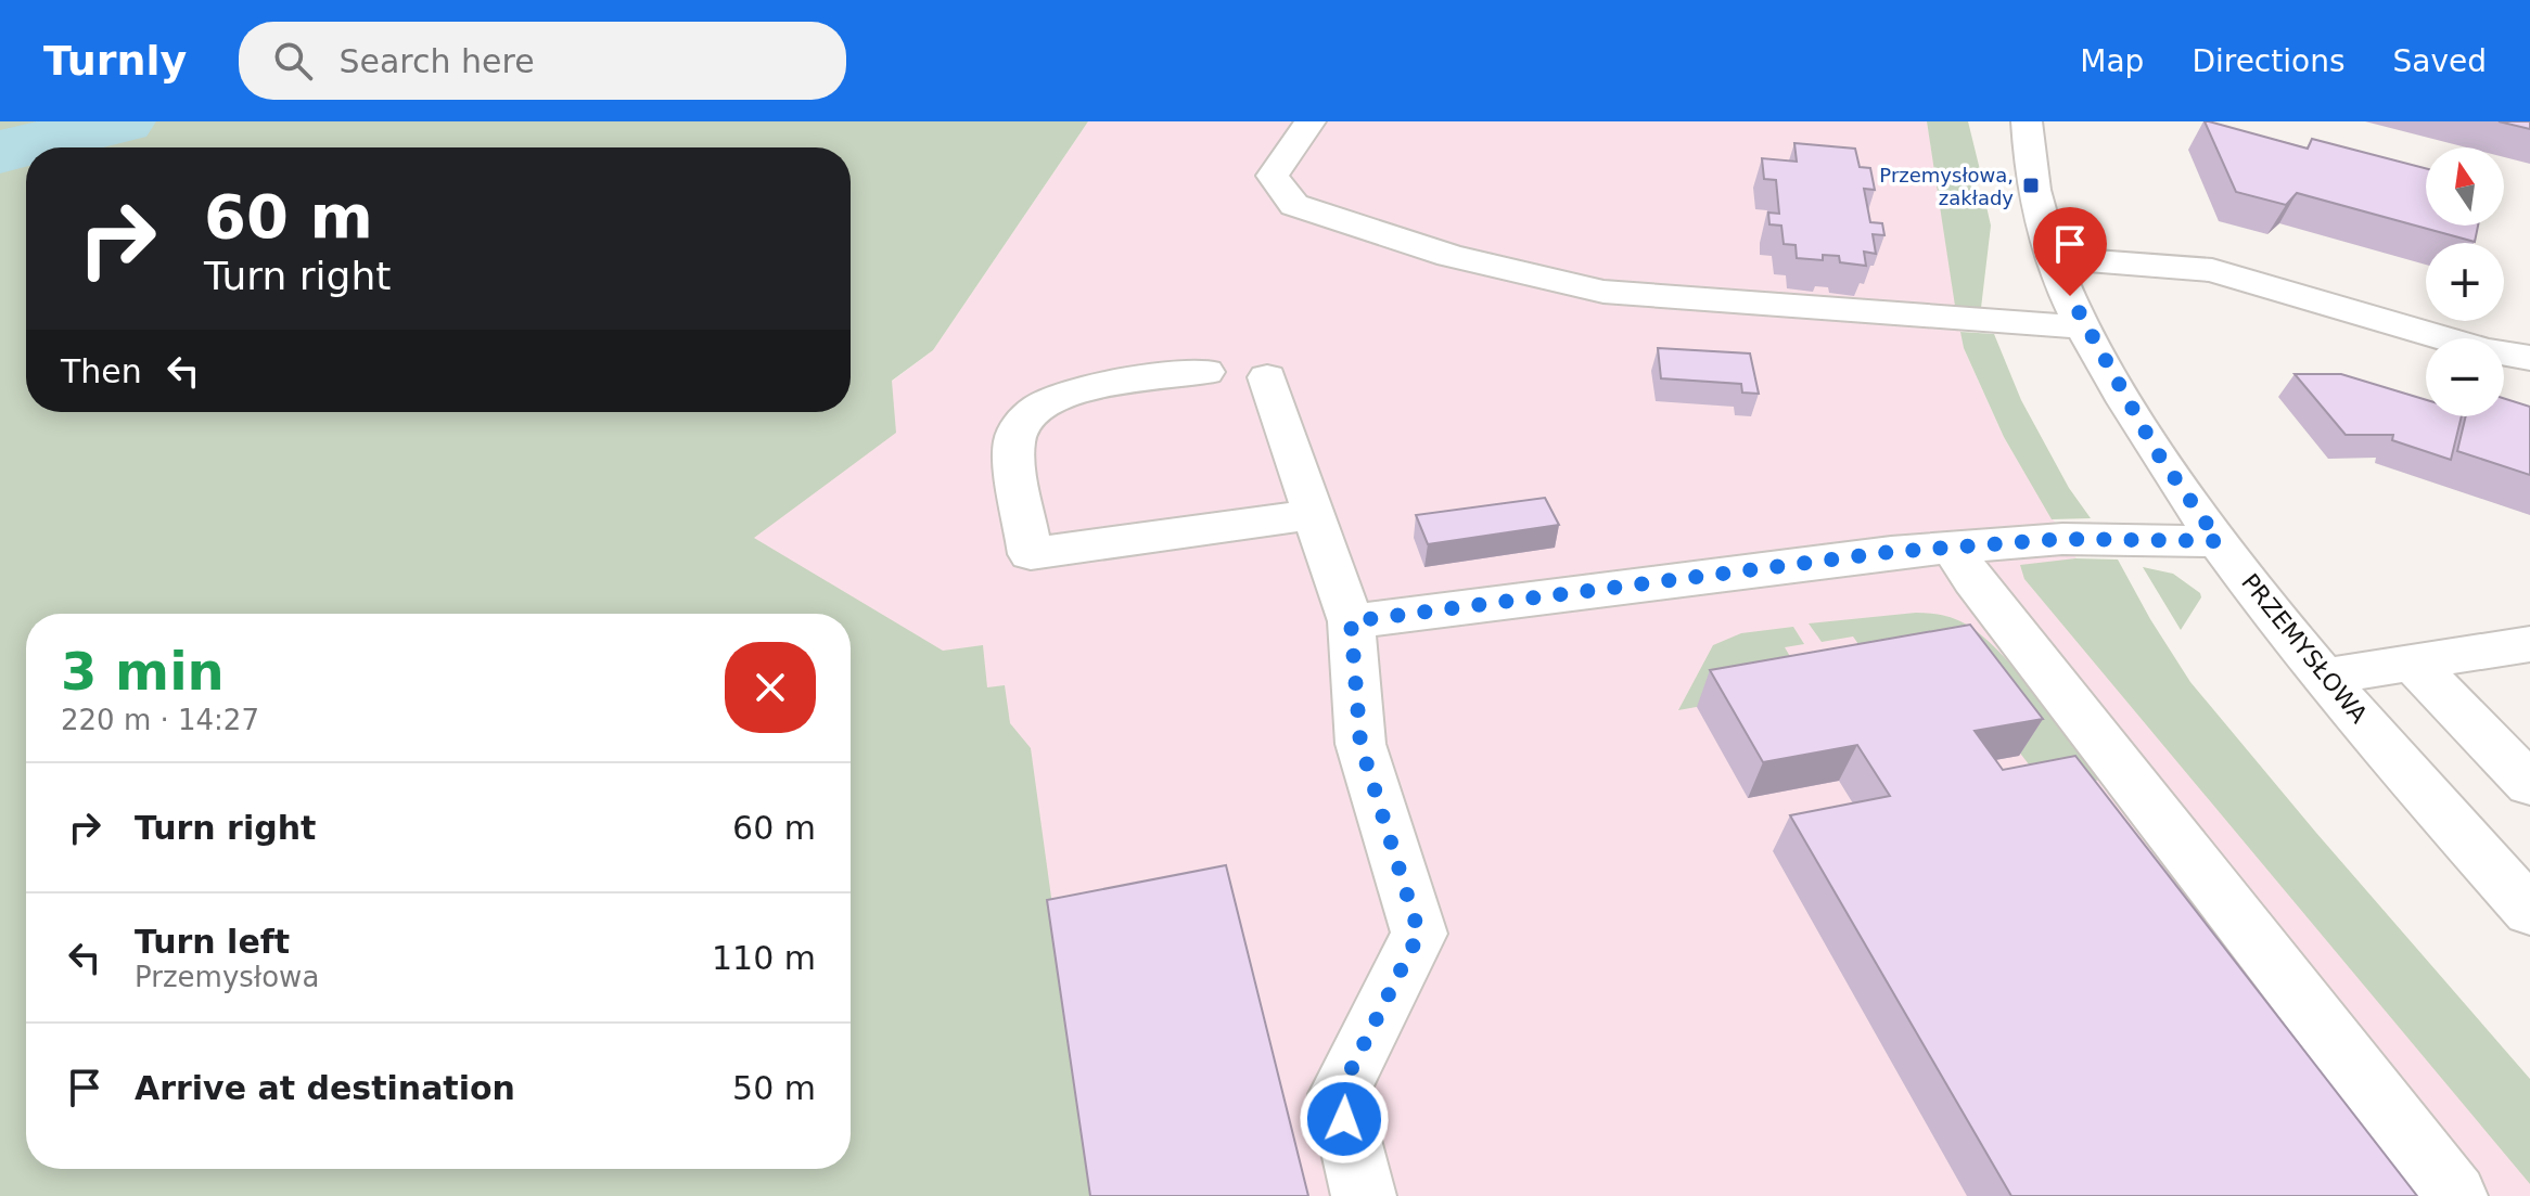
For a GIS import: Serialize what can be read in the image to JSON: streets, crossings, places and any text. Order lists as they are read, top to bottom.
{
  "streets": {
    "street": ["PRZEMYSŁOWA"]
  },
  "places": {
    "transit": ["Przemysłowa, zakłady"]
  },
  "north": "top",
  "page": {
    "header": "Turnly",
    "search": "Search here",
    "nav": ["Map", "Directions", "Saved"],
    "map_buttons": ["+", "−"],
    "turn": ["60 m", "Turn right"],
    "then": "Then",
    "heading": ["3 min", "220 m · 14:27"],
    "list": [
      {
        "name": "Turn right",
        "value": "60 m"
      },
      {
        "name": "Turn left",
        "note": "Przemysłowa",
        "value": "110 m"
      },
      {
        "name": "Arrive at destination",
        "value": "50 m"
      }
    ]
  }
}
